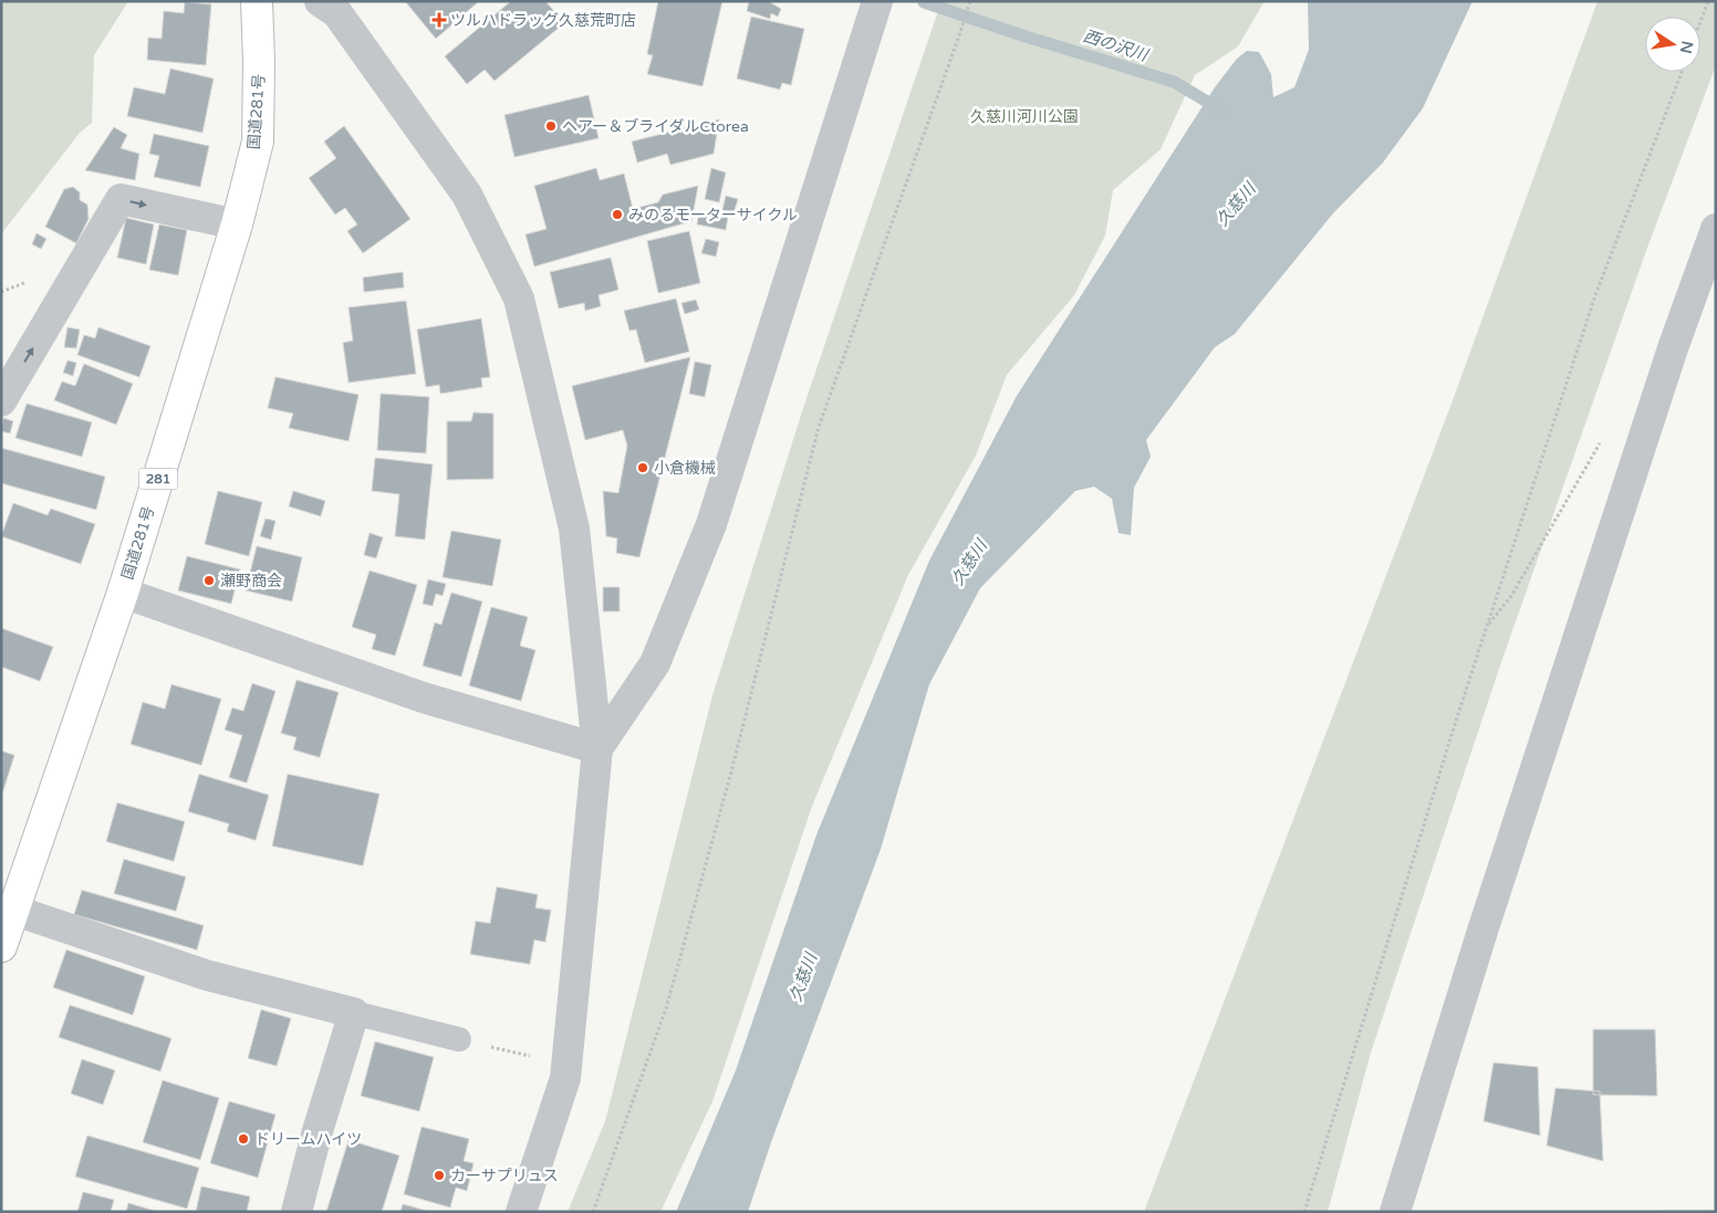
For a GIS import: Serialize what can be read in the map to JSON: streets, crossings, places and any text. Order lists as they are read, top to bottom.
{
  "streets": {
    "highway": ["国道281号", "281"]
  },
  "water": ["西の沢川", "久慈川"],
  "parks": ["久慈川河川公園"],
  "places": {
    "health": ["ツルハドラッグ久慈荒町店"],
    "other": [
      "ヘアー＆ブライダルCtorea",
      "みのるモーターサイクル",
      "小倉機械",
      "瀬野商会",
      "ドリームハイツ",
      "カーサプリュス"
    ]
  },
  "north": "right"
}
